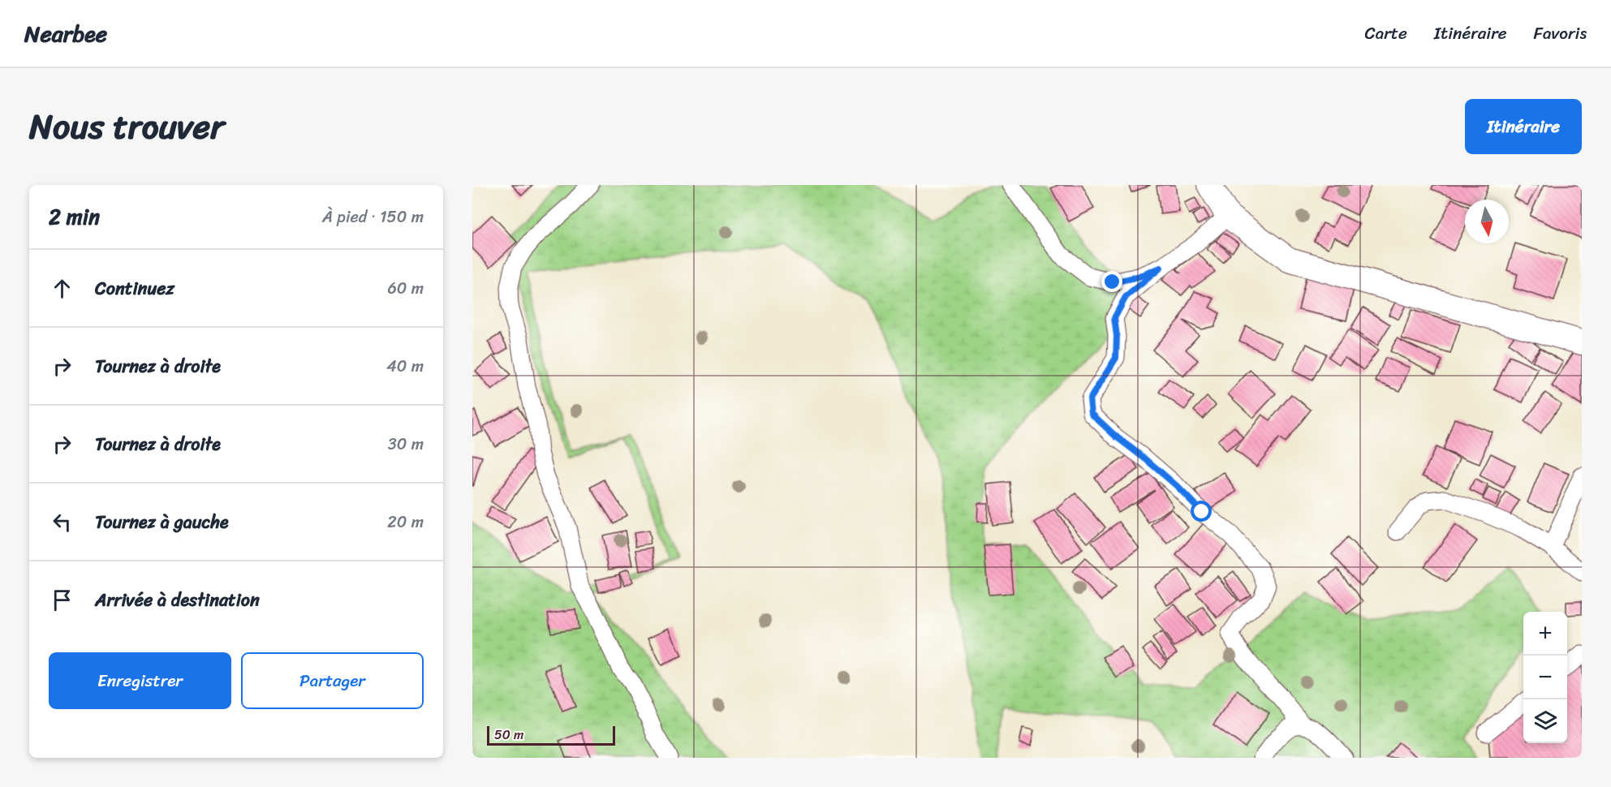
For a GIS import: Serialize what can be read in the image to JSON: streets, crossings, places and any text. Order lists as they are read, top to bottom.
{
  "scale_bar": "50 m",
  "north": "bottom",
  "page": {
    "header": "Nearbee",
    "nav": ["Carte", "Itinéraire", "Favoris"],
    "title": "Nous trouver",
    "buttons": [
      "Itinéraire",
      ["Enregistrer", "Partager"]
    ],
    "heading": ["2 min", "À pied · 150 m"],
    "list": [
      ["Continuez", "60 m"],
      ["Tournez à droite", "40 m"],
      ["Tournez à droite", "30 m"],
      ["Tournez à gauche", "20 m"],
      "Arrivée à destination"
    ],
    "map_buttons": ["+", "−"],
    "scale": "50 m"
  }
}
